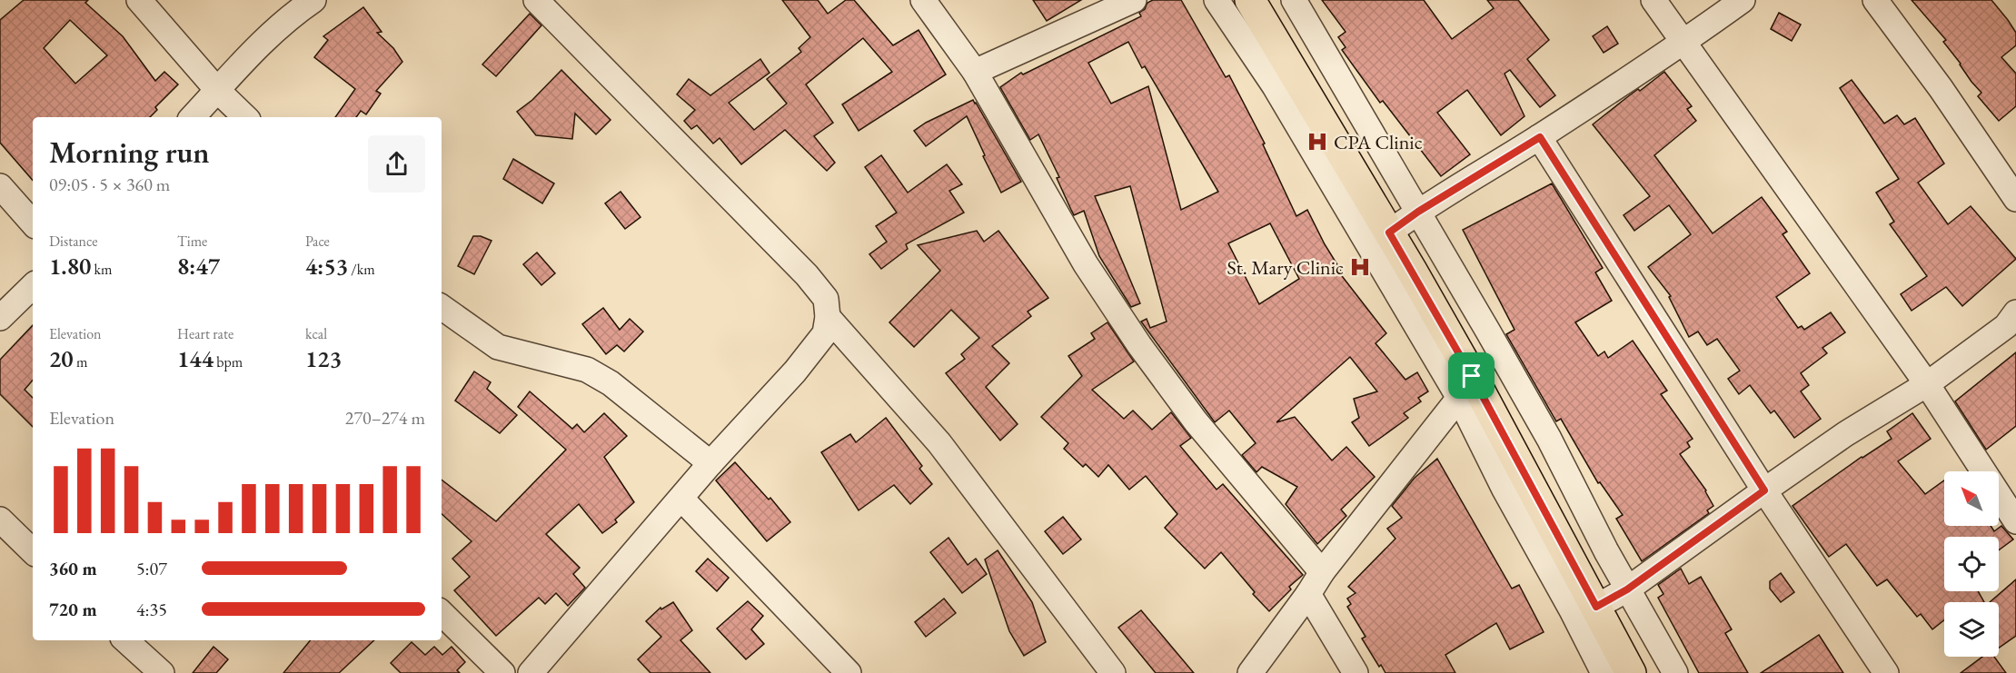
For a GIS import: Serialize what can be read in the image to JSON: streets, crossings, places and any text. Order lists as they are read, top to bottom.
{
  "places": {
    "hospital": ["CPA Clinic", "St. Mary Clinic"]
  },
  "north": "top left",
  "page": {
    "heading": ["Morning run", "09:05 · 5 × 360 m"],
    "stats": [
      ["Distance", "1.80 km"],
      ["Time", "8:47"],
      ["Pace", "4:53 /km"],
      ["Elevation", "20 m"],
      ["Heart rate", "144 bpm"],
      ["kcal", "123"]
    ],
    "chart": ["Elevation", "270–274 m"],
    "list": [
      {
        "name": "360 m",
        "note": "5:07"
      },
      {
        "name": "720 m",
        "note": "4:35"
      }
    ]
  }
}
